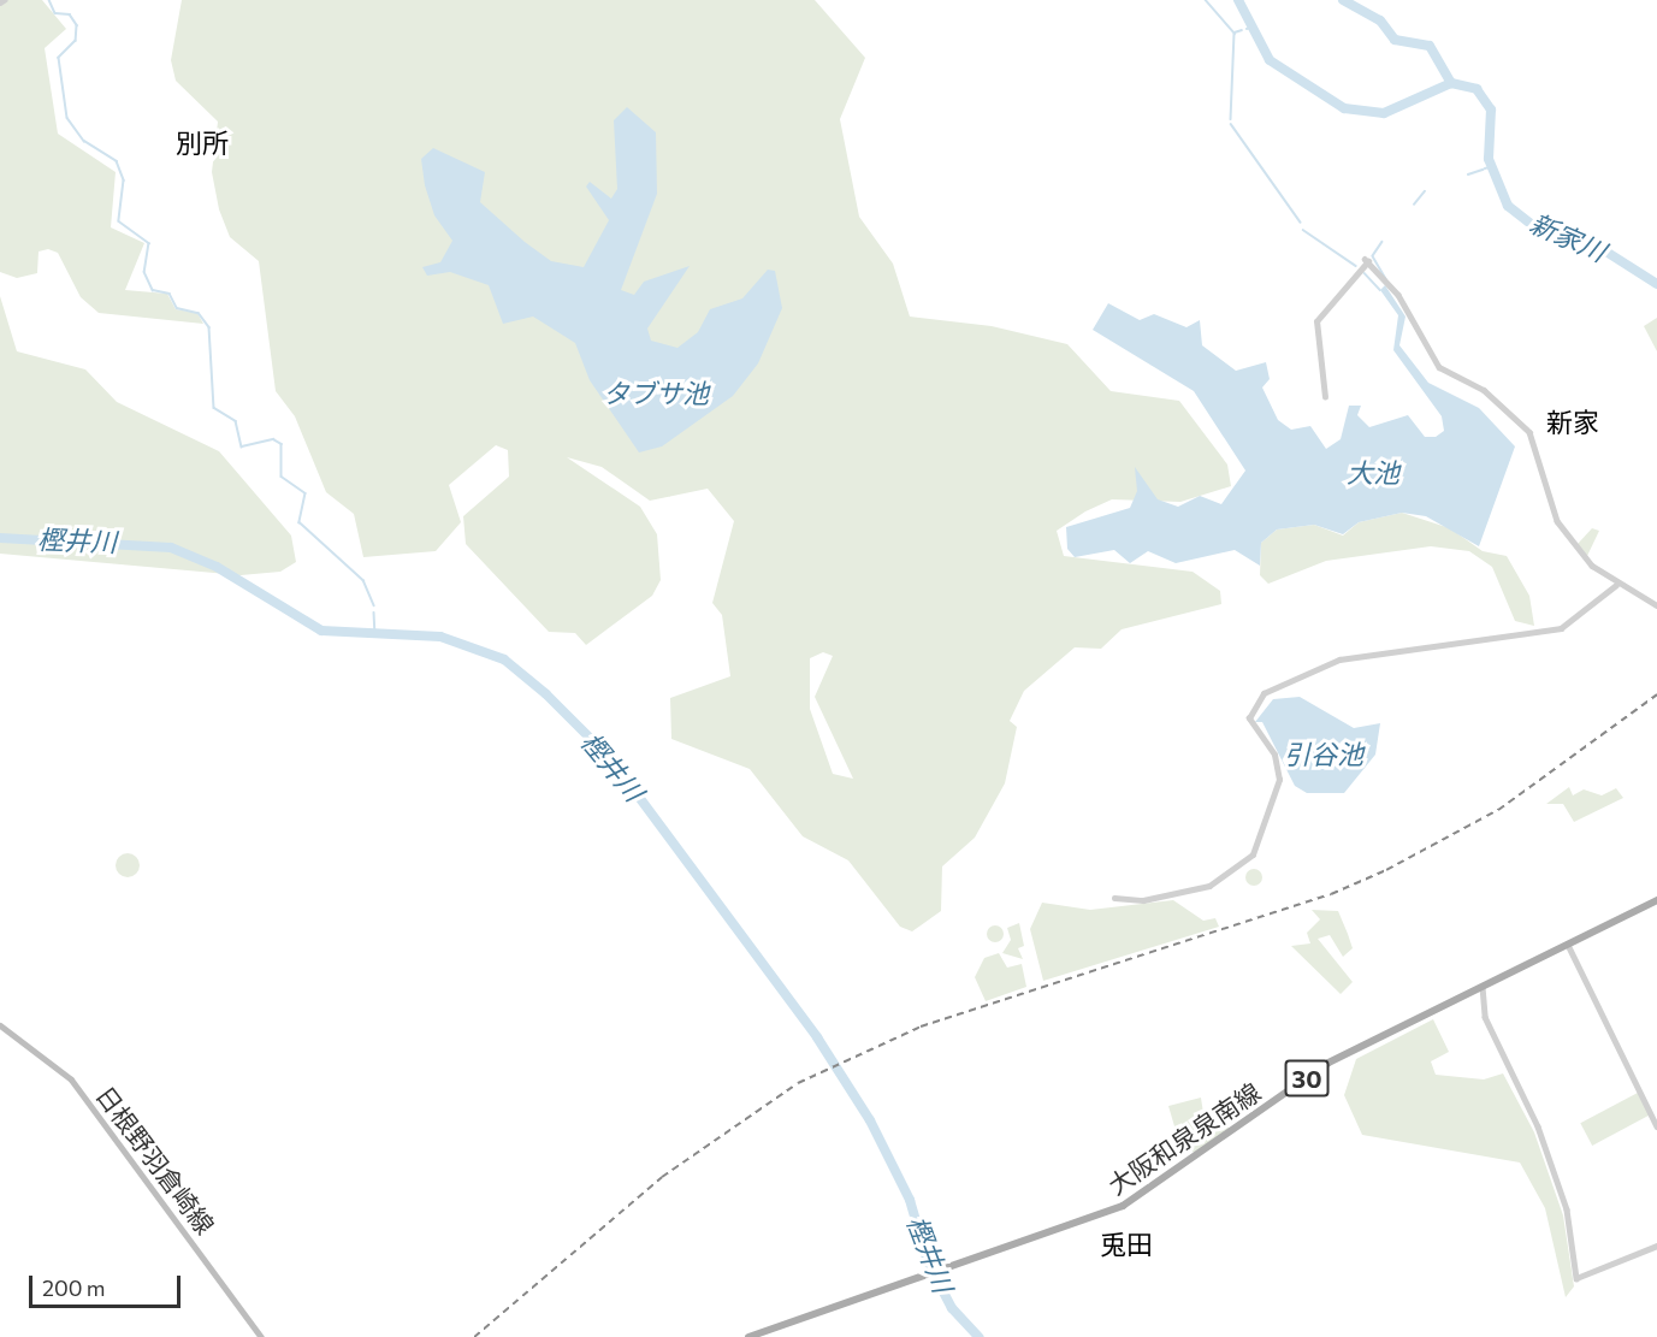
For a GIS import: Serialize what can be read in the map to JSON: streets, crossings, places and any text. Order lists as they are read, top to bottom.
{
  "streets": {
    "main road": ["30", "大阪和泉泉南線", "日根野羽倉崎線"]
  },
  "districts": ["別所", "新家", "兎田"],
  "water": [
    "新家川",
    "タブサ池",
    "大池",
    "樫井川",
    "引谷池"
  ],
  "scale_bar": "200 m"
}
